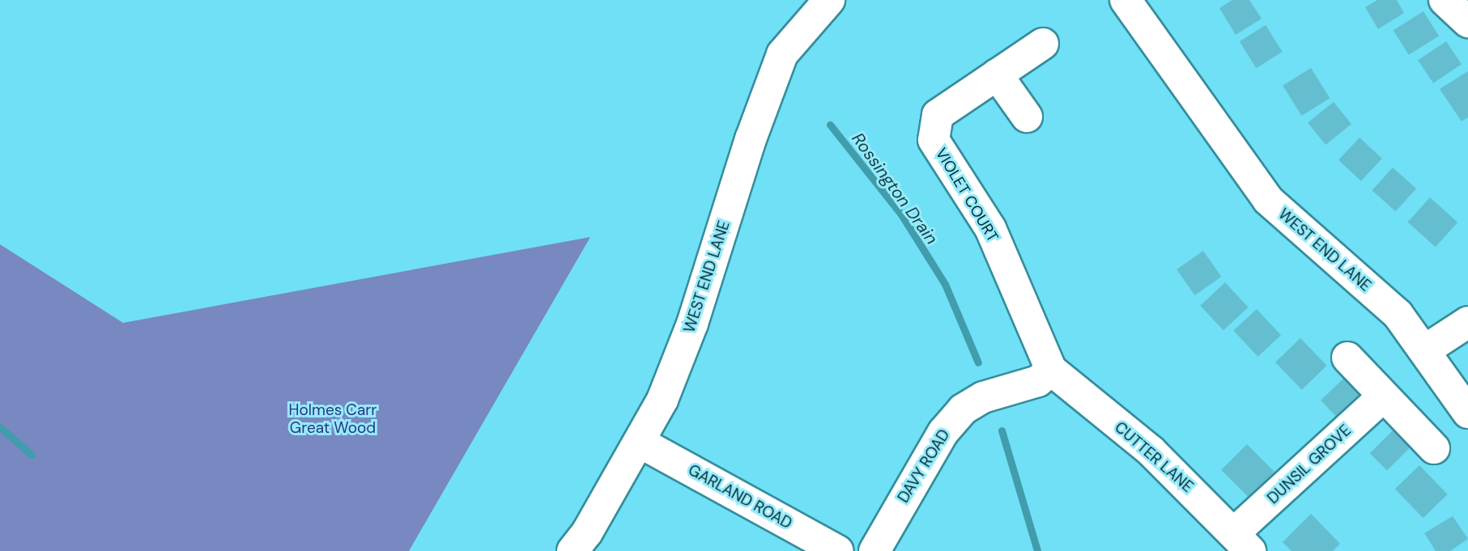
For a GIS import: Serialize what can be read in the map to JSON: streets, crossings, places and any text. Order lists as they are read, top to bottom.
{
  "streets": {
    "street": [
      "VIOLET COURT",
      "WEST END LANE",
      "CUTTER LANE",
      "DUNSIL GROVE",
      "DAVY ROAD",
      "GARLAND ROAD"
    ]
  },
  "crossings": [
    ["VIOLET COURT", "CUTTER LANE"],
    ["VIOLET COURT", "DAVY ROAD"],
    ["WEST END LANE", "GARLAND ROAD"],
    ["CUTTER LANE", "DUNSIL GROVE"],
    ["CUTTER LANE", "DAVY ROAD"]
  ],
  "water": ["Rossington Drain"],
  "parks": ["Holmes Carr Great Wood"]
}
